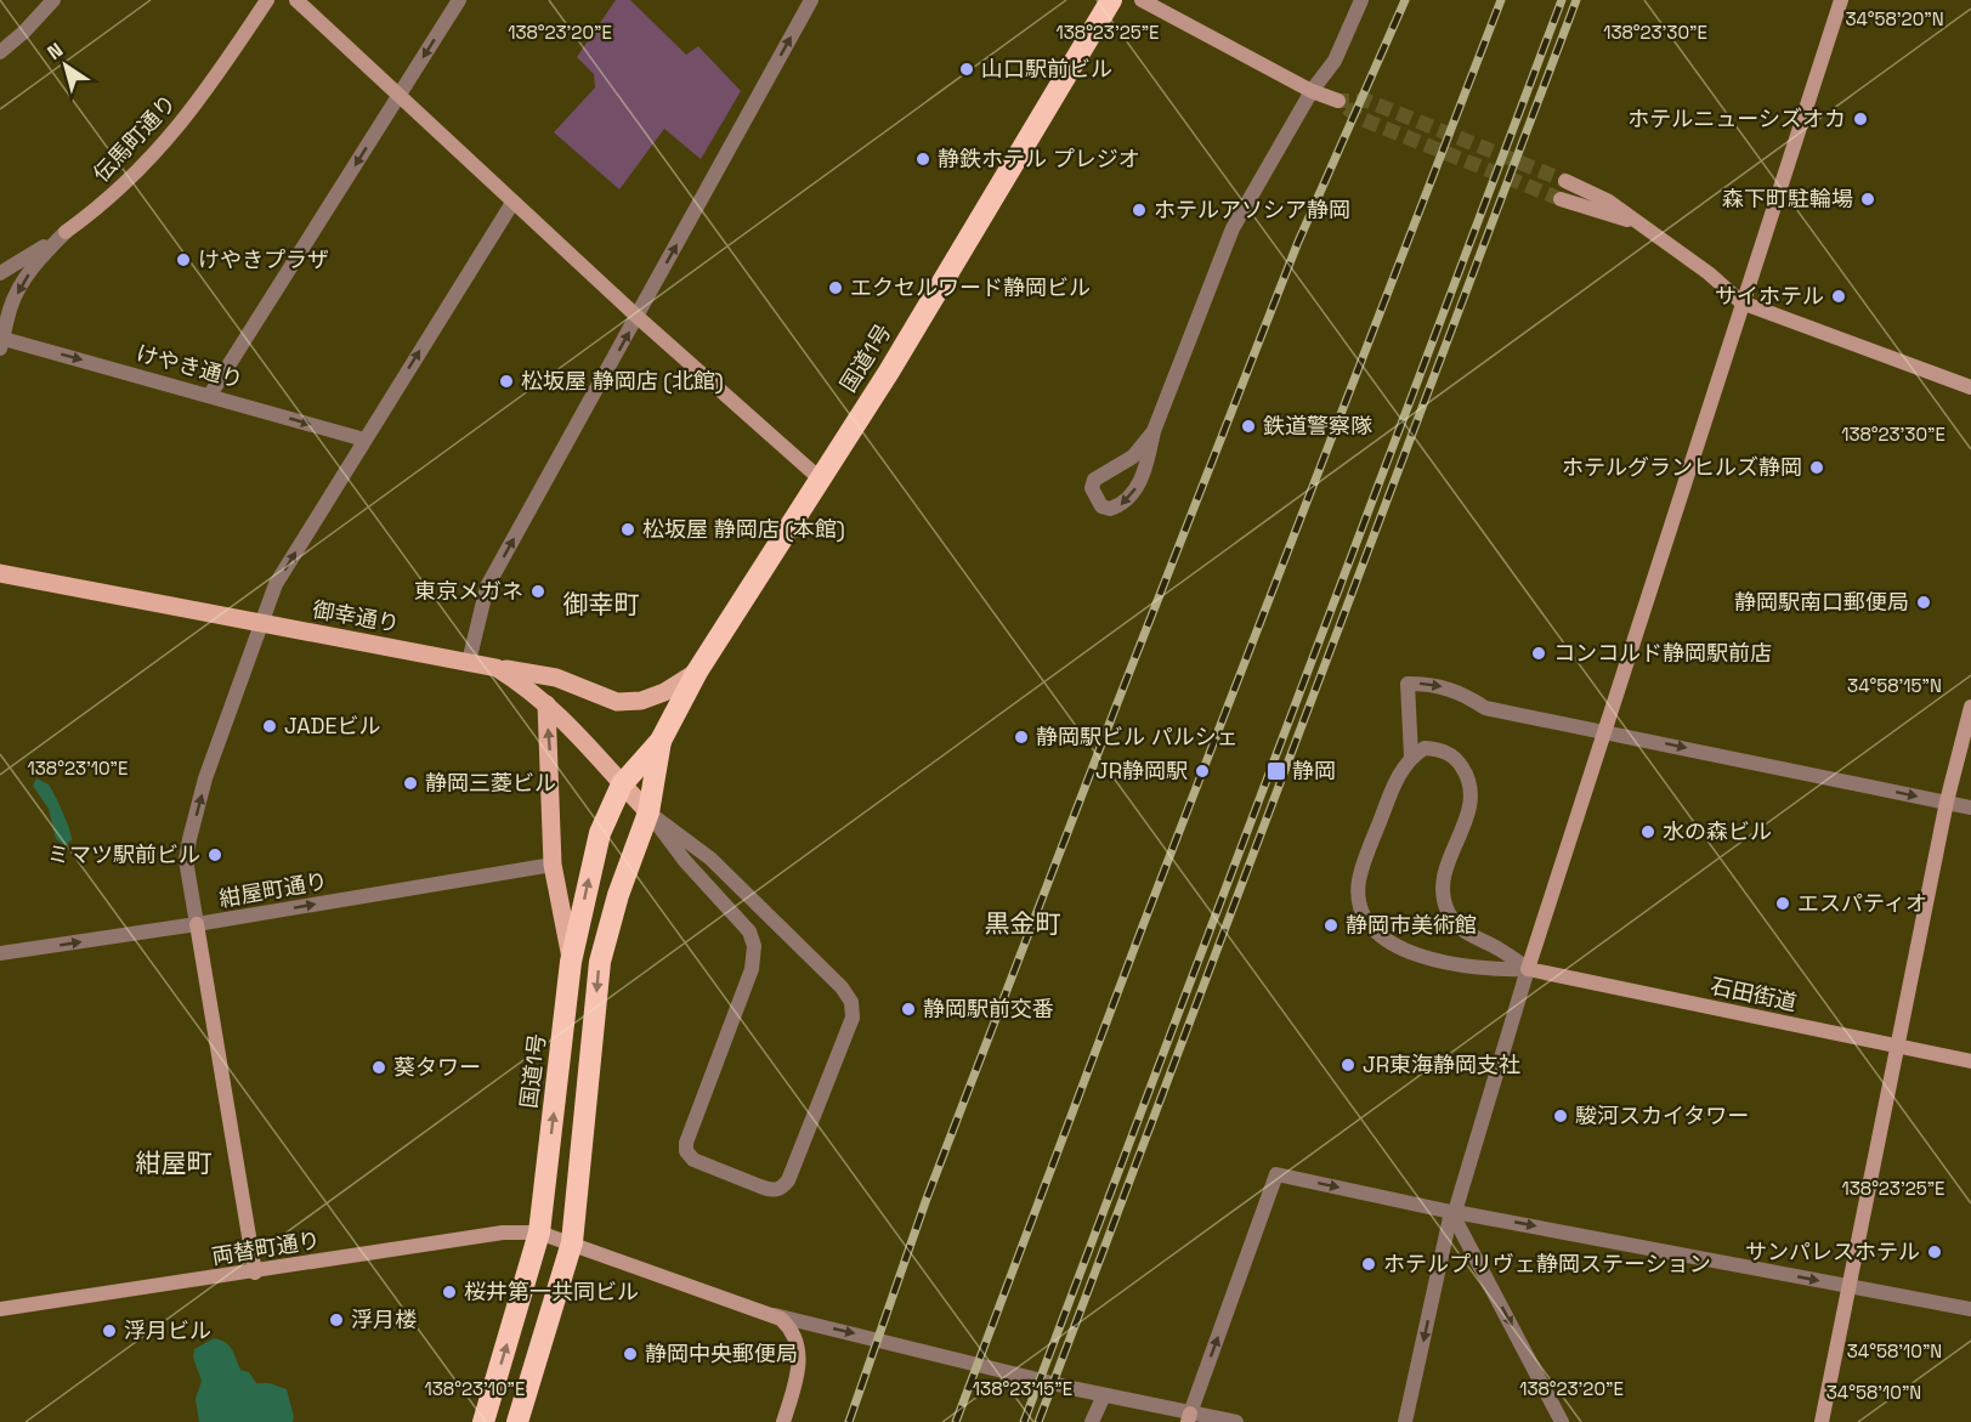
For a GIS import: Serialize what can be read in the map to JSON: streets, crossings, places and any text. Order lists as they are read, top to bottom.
{
  "streets": {
    "highway": ["国道1号"],
    "main road": ["御幸通り"],
    "street": [
      "伝馬町通り",
      "けやき通り",
      "紺屋町通り",
      "石田街道",
      "両替町通り"
    ]
  },
  "crossings": [
    ["国道1号", "御幸通り"],
    ["国道1号", "両替町通り"]
  ],
  "one_way": ["けやき通り", "紺屋町通り"],
  "districts": ["御幸町", "黒金町", "紺屋町"],
  "places": {
    "other": [
      "山口駅前ビル",
      "ホテルニューシズオカ",
      "静鉄ホテル プレジオ",
      "森下町駐輪場",
      "ホテルアソシア静岡",
      "けやきプラザ",
      "エクセルワード静岡ビル",
      "サイホテル",
      "松坂屋 静岡店 (北館)",
      "鉄道警察隊",
      "ホテルグランヒルズ静岡",
      "松坂屋 静岡店 (本館)",
      "東京メガネ",
      "静岡駅南口郵便局",
      "コンコルド静岡駅前店",
      "JADEビル",
      "静岡駅ビル パルシェ",
      "JR静岡駅",
      "静岡三菱ビル",
      "水の森ビル",
      "ミマツ駅前ビル",
      "エスパティオ",
      "静岡市美術館",
      "静岡駅前交番",
      "JR東海静岡支社",
      "葵タワー",
      "駿河スカイタワー",
      "サンパレスホテル",
      "ホテルプリヴェ静岡ステーション",
      "桜井第一共同ビル",
      "浮月楼",
      "浮月ビル",
      "静岡中央郵便局"
    ],
    "transit": ["静岡"]
  },
  "north": "top left",
  "coordinates": [
    "34°58'20\"N",
    "138°23'20\"E",
    "138°23'25\"E",
    "138°23'30\"E",
    "34°58'15\"N",
    "138°23'10\"E",
    "34°58'10\"N",
    "138°23'15\"E"
  ]
}
